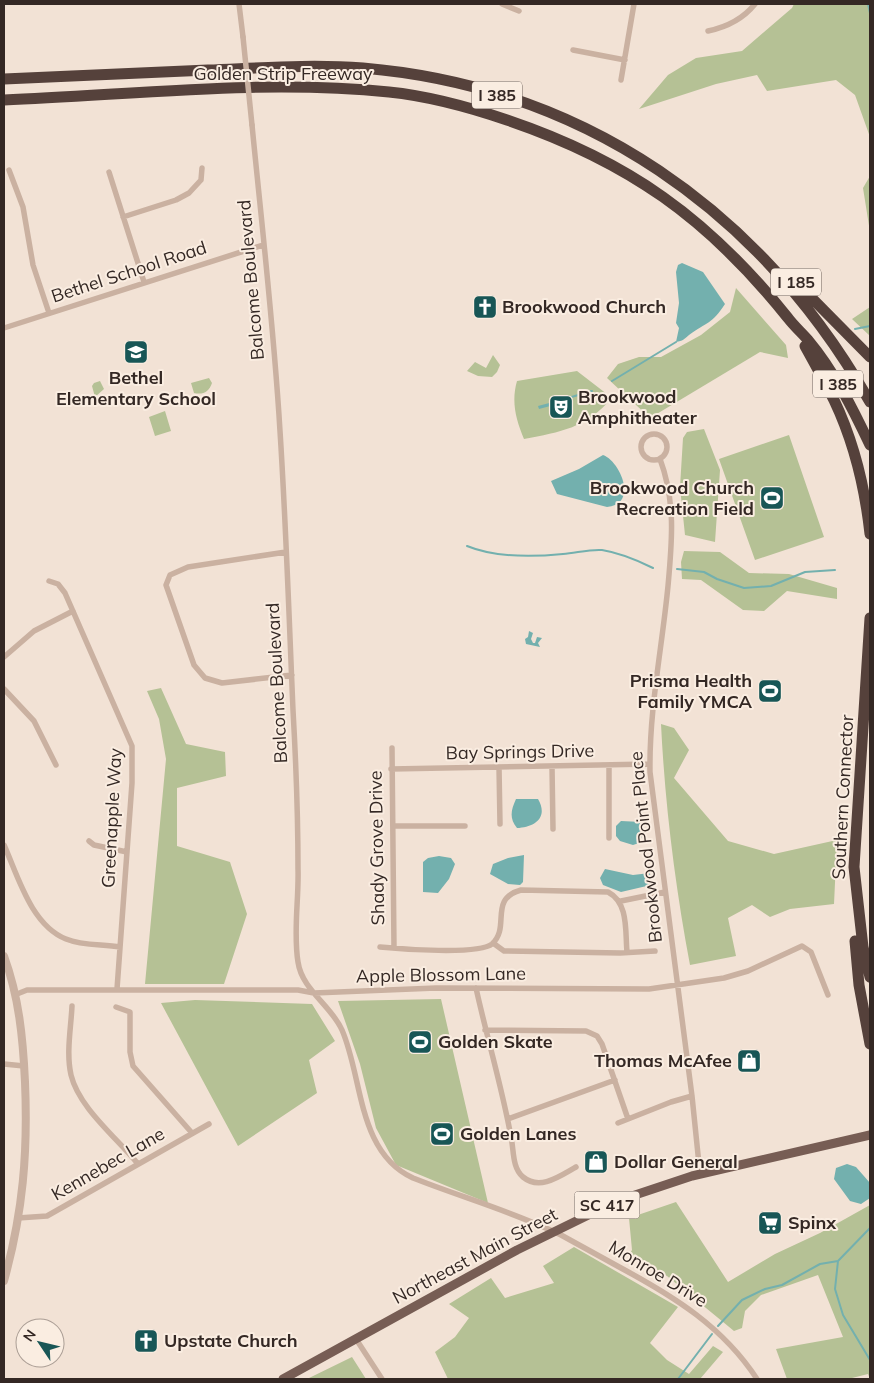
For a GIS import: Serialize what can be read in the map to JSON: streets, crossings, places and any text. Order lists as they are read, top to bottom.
{
  "streets": {
    "highway": [
      "Golden Strip Freeway",
      "I 385",
      "I 185",
      "Southern Connector"
    ],
    "main road": ["SC 417", "Northeast Main Street"],
    "street": [
      "Bethel School Road",
      "Balcome Boulevard",
      "Bay Springs Drive",
      "Greenapple Way",
      "Brookwood Point Place",
      "Shady Grove Drive",
      "Apple Blossom Lane",
      "Kennebec Lane",
      "Monroe Drive"
    ]
  },
  "crossings": [
    ["Golden Strip Freeway", "I 185"],
    ["Bethel School Road", "Balcome Boulevard"],
    ["Balcome Boulevard", "Apple Blossom Lane"],
    ["Balcome Boulevard", "Northeast Main Street"],
    ["Balcome Boulevard", "Monroe Drive"],
    ["Bay Springs Drive", "Brookwood Point Place"],
    ["Bay Springs Drive", "Shady Grove Drive"],
    ["Greenapple Way", "Apple Blossom Lane"],
    ["Brookwood Point Place", "Apple Blossom Lane"],
    ["Brookwood Point Place", "Northeast Main Street"],
    ["SC 417", "Northeast Main Street"],
    ["Northeast Main Street", "Monroe Drive"]
  ],
  "places": {
    "church": ["Brookwood Church", "Upstate Church"],
    "school or university": ["Bethel Elementary School"],
    "theatre": ["Brookwood Amphitheater"],
    "sports": [
      "Brookwood Church Recreation Field",
      "Prisma Health Family YMCA",
      "Golden Skate",
      "Golden Lanes"
    ],
    "shop": ["Thomas McAfee", "Dollar General"],
    "supermarket": ["Spinx"]
  },
  "north": "top left"
}
